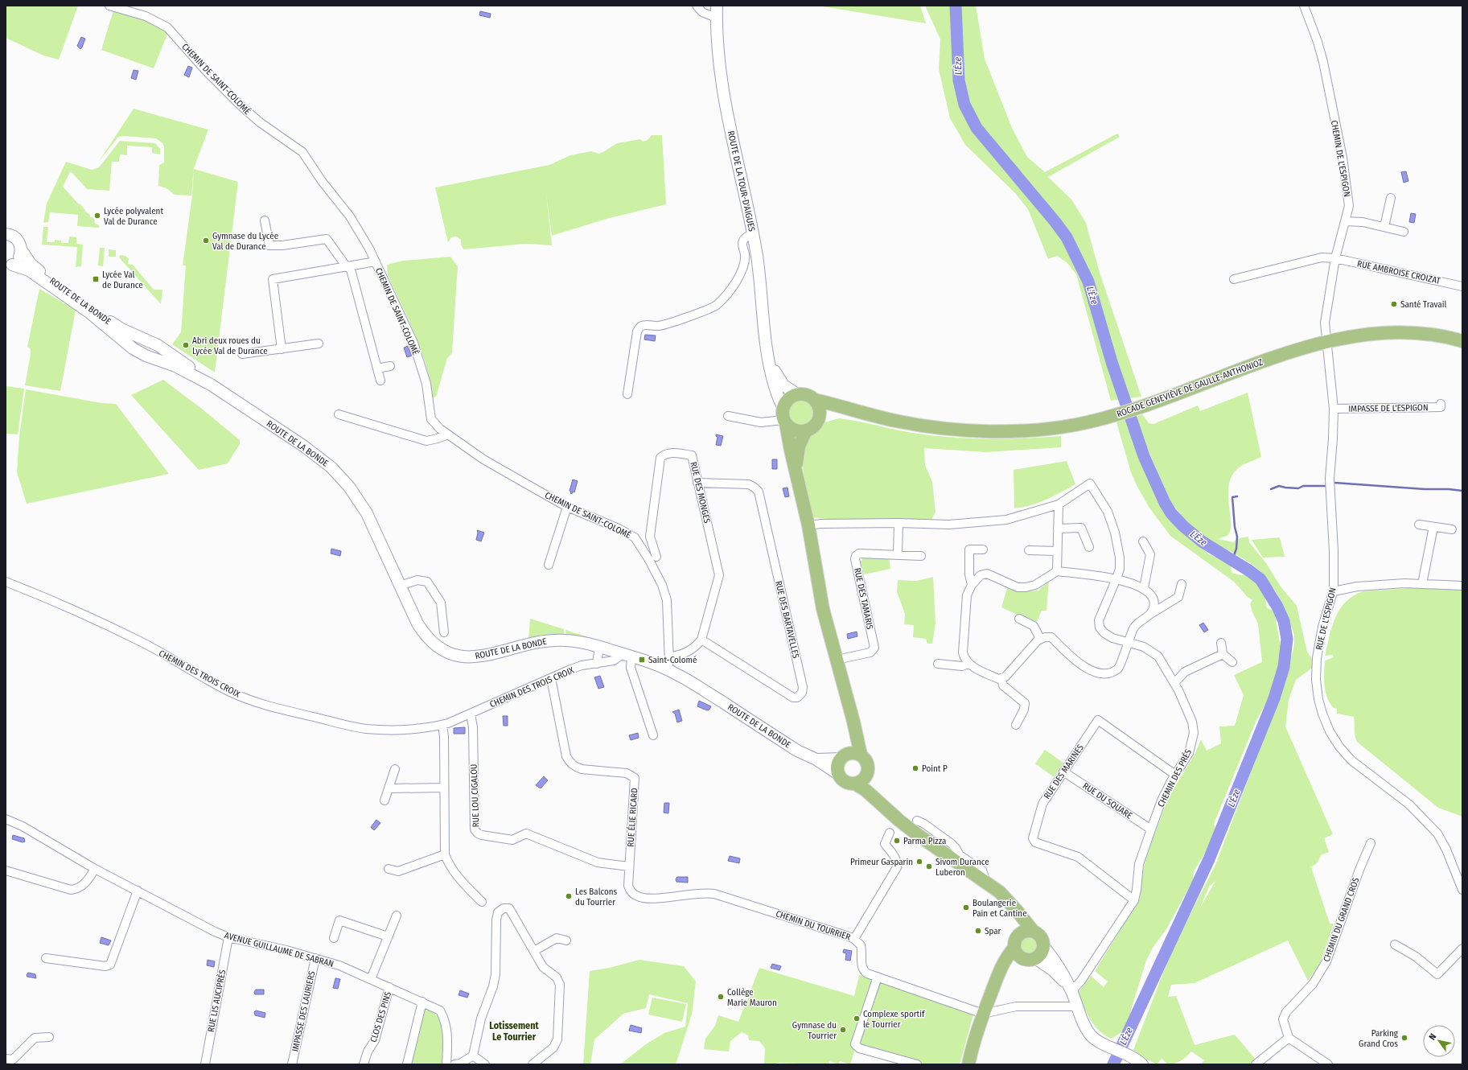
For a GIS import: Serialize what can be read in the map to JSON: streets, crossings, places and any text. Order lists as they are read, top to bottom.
{
  "streets": {
    "main road": ["ROUTE DE LA TOUR-D'AIGUES", "ROUTE DE LA BONDE", "ROCADE GENEVIÈVE DE GAULLE-ANTHONIOZ"],
    "street": [
      "CHEMIN DE SAINT-COLOMÉ",
      "CHEMIN DE L'ESPIGON",
      "RUE AMBROISE CROIZAT",
      "IMPASSE DE L'ESPIGON",
      "RUE DES MONGES",
      "RUE DES TAMARIS",
      "RUE DE L'ESPIGON",
      "RUE DES BARTAVELLES",
      "CHEMIN DES TROIS CROIX",
      "RUE DES MARINES",
      "CHEMIN DES PRÉS",
      "RUE LOU CIGALOU",
      "RUE DU SQUARE",
      "RUE ÉLIE RICARD",
      "CHEMIN DU GRAND CROS",
      "CHEMIN DU TOURRIER",
      "AVENUE GUILLAUME DE SABRAN",
      "RUE LIS AUCIPRÈS",
      "IMPASSE DES LAURIERS",
      "CLOS DES PINS"
    ]
  },
  "crossings": [
    ["CHEMIN DE SAINT-COLOMÉ", "ROUTE DE LA BONDE"],
    ["CHEMIN DE L'ESPIGON", "RUE AMBROISE CROIZAT"],
    ["CHEMIN DE L'ESPIGON", "RUE DE L'ESPIGON"],
    ["ROUTE DE LA TOUR-D'AIGUES", "ROCADE GENEVIÈVE DE GAULLE-ANTHONIOZ"],
    ["ROUTE DE LA BONDE", "CHEMIN DES TROIS CROIX"],
    ["IMPASSE DE L'ESPIGON", "RUE DE L'ESPIGON"],
    ["RUE DES MONGES", "RUE DES BARTAVELLES"],
    ["CHEMIN DES TROIS CROIX", "RUE LOU CIGALOU"],
    ["CHEMIN DES TROIS CROIX", "RUE ÉLIE RICARD"],
    ["RUE DES MARINES", "CHEMIN DES PRÉS"],
    ["RUE DES MARINES", "RUE DU SQUARE"],
    ["CHEMIN DES PRÉS", "RUE DU SQUARE"],
    ["RUE LOU CIGALOU", "RUE ÉLIE RICARD"],
    ["RUE ÉLIE RICARD", "CHEMIN DU TOURRIER"],
    ["AVENUE GUILLAUME DE SABRAN", "RUE LIS AUCIPRÈS"],
    ["AVENUE GUILLAUME DE SABRAN", "IMPASSE DES LAURIERS"],
    ["AVENUE GUILLAUME DE SABRAN", "CLOS DES PINS"]
  ],
  "districts": ["Lotissement Le Tourrier"],
  "water": ["L'Èze"],
  "places": {
    "other": [
      "Lycée polyvalent Val de Durance",
      "Gymnase du Lycée Val de Durance",
      "Santé Travail",
      "Abri deux roues du Lycée Val de Durance",
      "Point P",
      "Parma Pizza",
      "Primeur Gasparin",
      "Sivom Durance Luberon",
      "Les Balcons du Tourrier",
      "Boulangerie Pain et Cantine",
      "Spar",
      "Collège Marie Mauron",
      "Complexe sportif le Tourrier",
      "Gymnase du Tourrier",
      "Parking Grand Cros"
    ],
    "transit": ["Lycée Val de Durance", "Saint-Colomé"]
  },
  "north": "top left"
}
